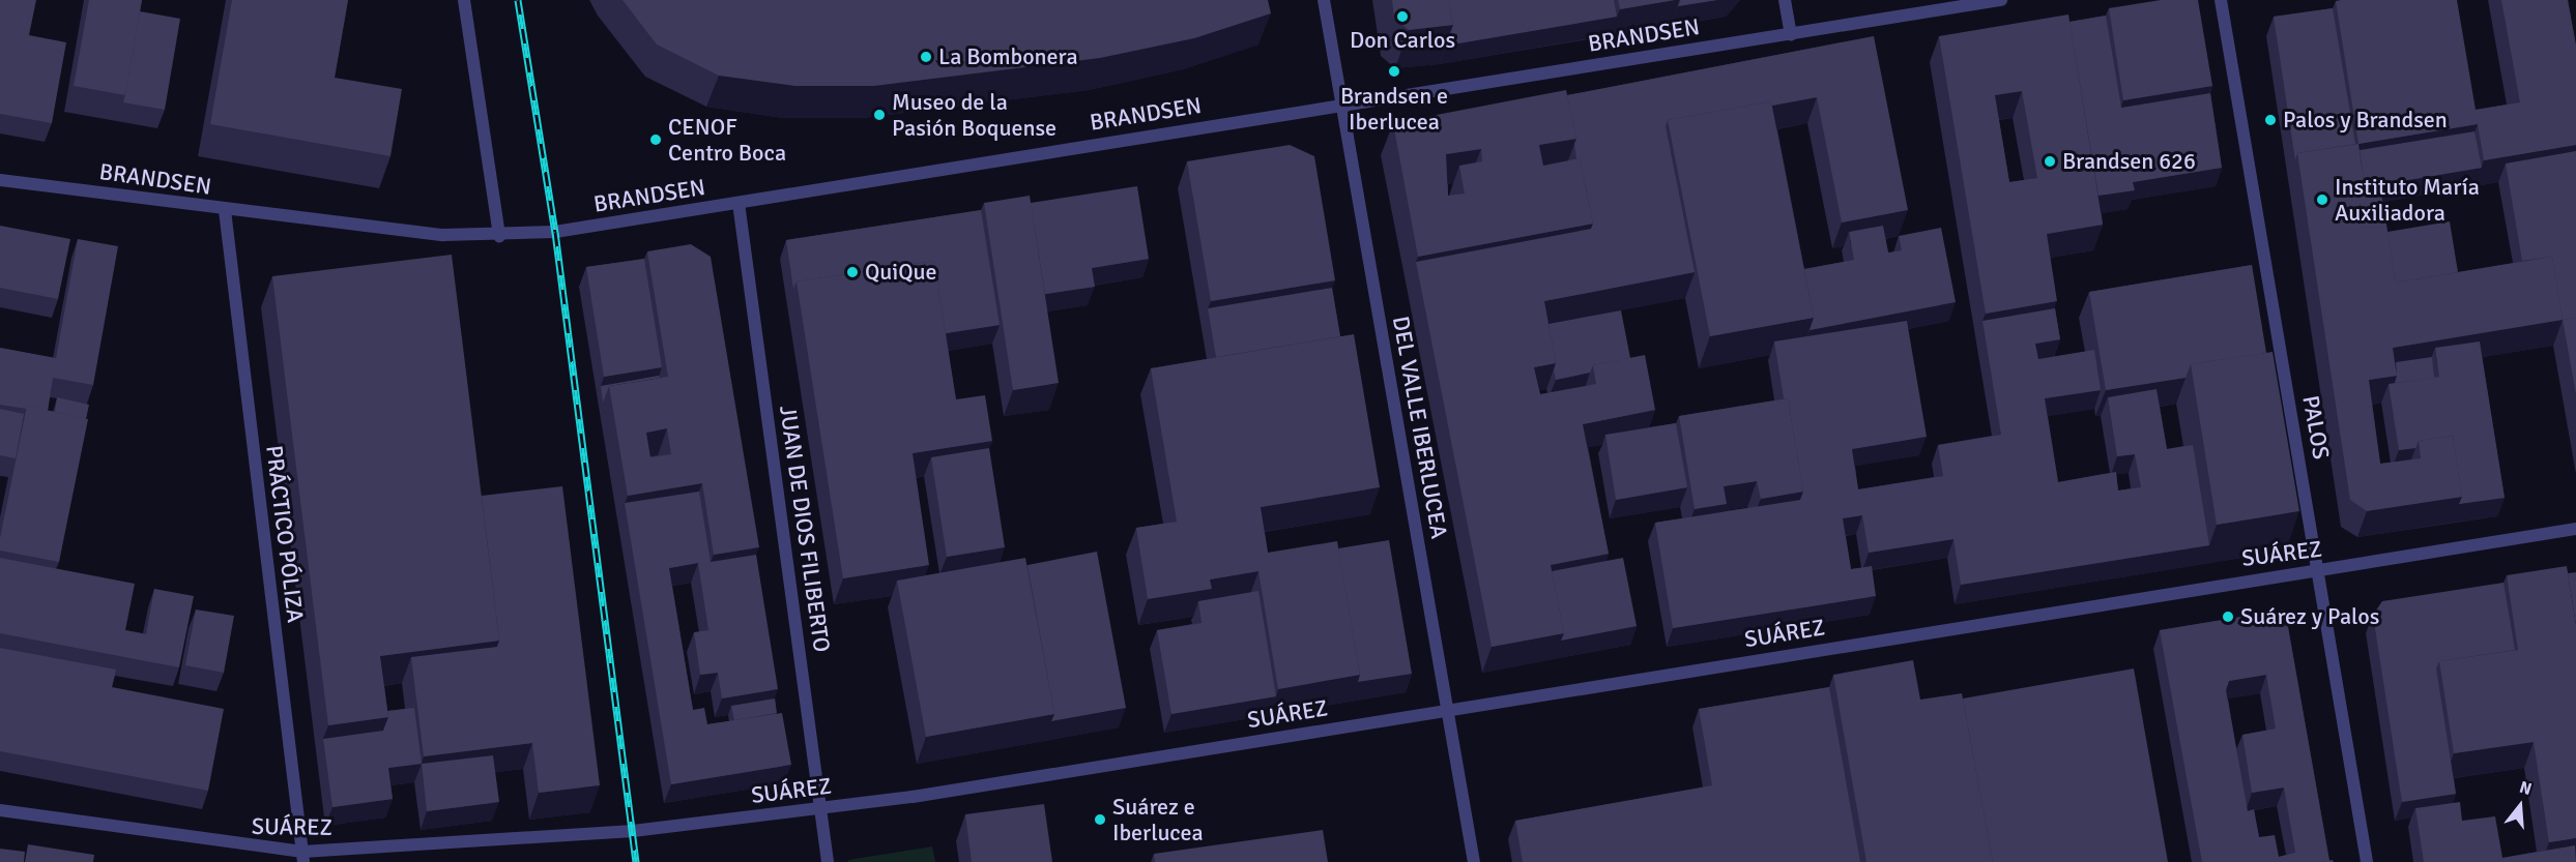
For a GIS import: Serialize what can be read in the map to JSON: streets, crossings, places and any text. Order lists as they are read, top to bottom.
{
  "streets": {
    "street": [
      "BRANDSEN",
      "DEL VALLE IBERLUCEA",
      "PALOS",
      "JUAN DE DIOS FILIBERTO",
      "PRÁCTICO PÓLIZA",
      "SUÁREZ"
    ]
  },
  "crossings": [
    ["BRANDSEN", "DEL VALLE IBERLUCEA"],
    ["BRANDSEN", "JUAN DE DIOS FILIBERTO"],
    ["BRANDSEN", "PRÁCTICO PÓLIZA"],
    ["DEL VALLE IBERLUCEA", "SUÁREZ"],
    ["PALOS", "SUÁREZ"],
    ["JUAN DE DIOS FILIBERTO", "SUÁREZ"],
    ["PRÁCTICO PÓLIZA", "SUÁREZ"]
  ],
  "places": [
    "Don Carlos",
    "La Bombonera",
    "Brandsen e Iberlucea",
    "Museo de la Pasión Boquense",
    "Palos y Brandsen",
    "CENOF Centro Boca",
    "Brandsen 626",
    "Instituto María Auxiliadora",
    "QuiQue",
    "Suárez y Palos",
    "Suárez e Iberlucea"
  ],
  "north": "top"
}
